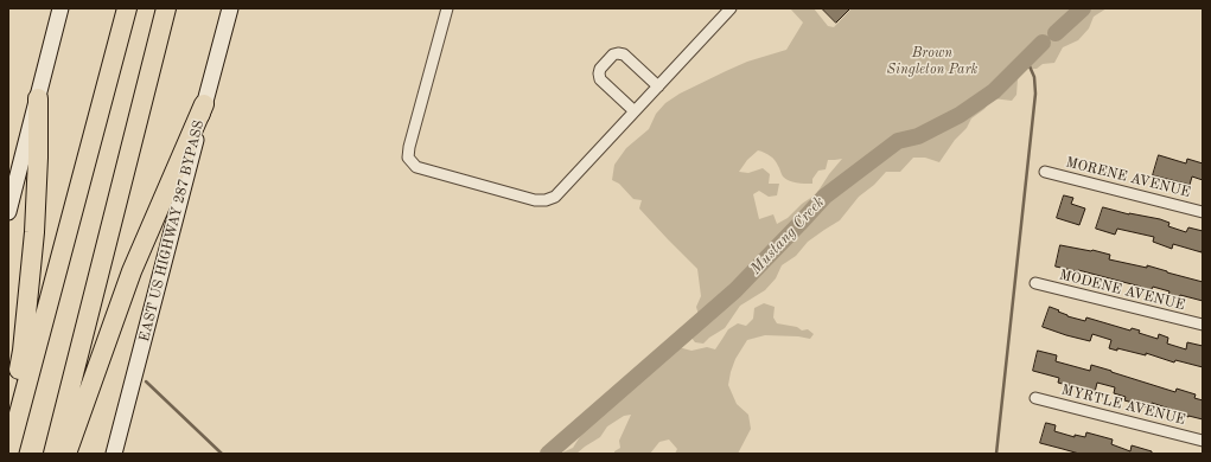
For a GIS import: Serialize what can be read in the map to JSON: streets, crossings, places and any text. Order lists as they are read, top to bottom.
{
  "streets": {
    "main road": ["EAST US HIGHWAY 287 BYPASS"],
    "street": ["MORENE AVENUE", "MODENE AVENUE", "MYRTLE AVENUE"]
  },
  "water": ["Mustang Creek"],
  "parks": ["Brown Singleton Park"]
}
